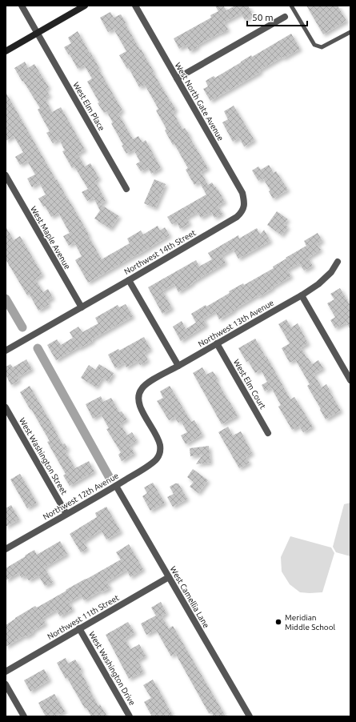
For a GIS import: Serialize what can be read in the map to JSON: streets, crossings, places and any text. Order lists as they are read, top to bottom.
{
  "streets": {
    "street": [
      "West North Gate Avenue",
      "West Elm Place",
      "West Maple Avenue",
      "Northwest 14th Street",
      "Northwest 13th Avenue",
      "West Elm Court",
      "West Washington Street",
      "Northwest 12th Avenue",
      "West Camellia Lane",
      "Northwest 11th Street",
      "West Washington Drive"
    ]
  },
  "crossings": [
    ["West North Gate Avenue", "Northwest 14th Street"],
    ["West Maple Avenue", "Northwest 14th Street"],
    ["Northwest 13th Avenue", "West Elm Court"],
    ["Northwest 13th Avenue", "Northwest 12th Avenue"],
    ["West Washington Street", "Northwest 12th Avenue"],
    ["Northwest 12th Avenue", "West Camellia Lane"],
    ["West Camellia Lane", "Northwest 11th Street"],
    ["Northwest 11th Street", "West Washington Drive"]
  ],
  "places": ["Meridian Middle School"],
  "scale_bar": "50 m"
}
